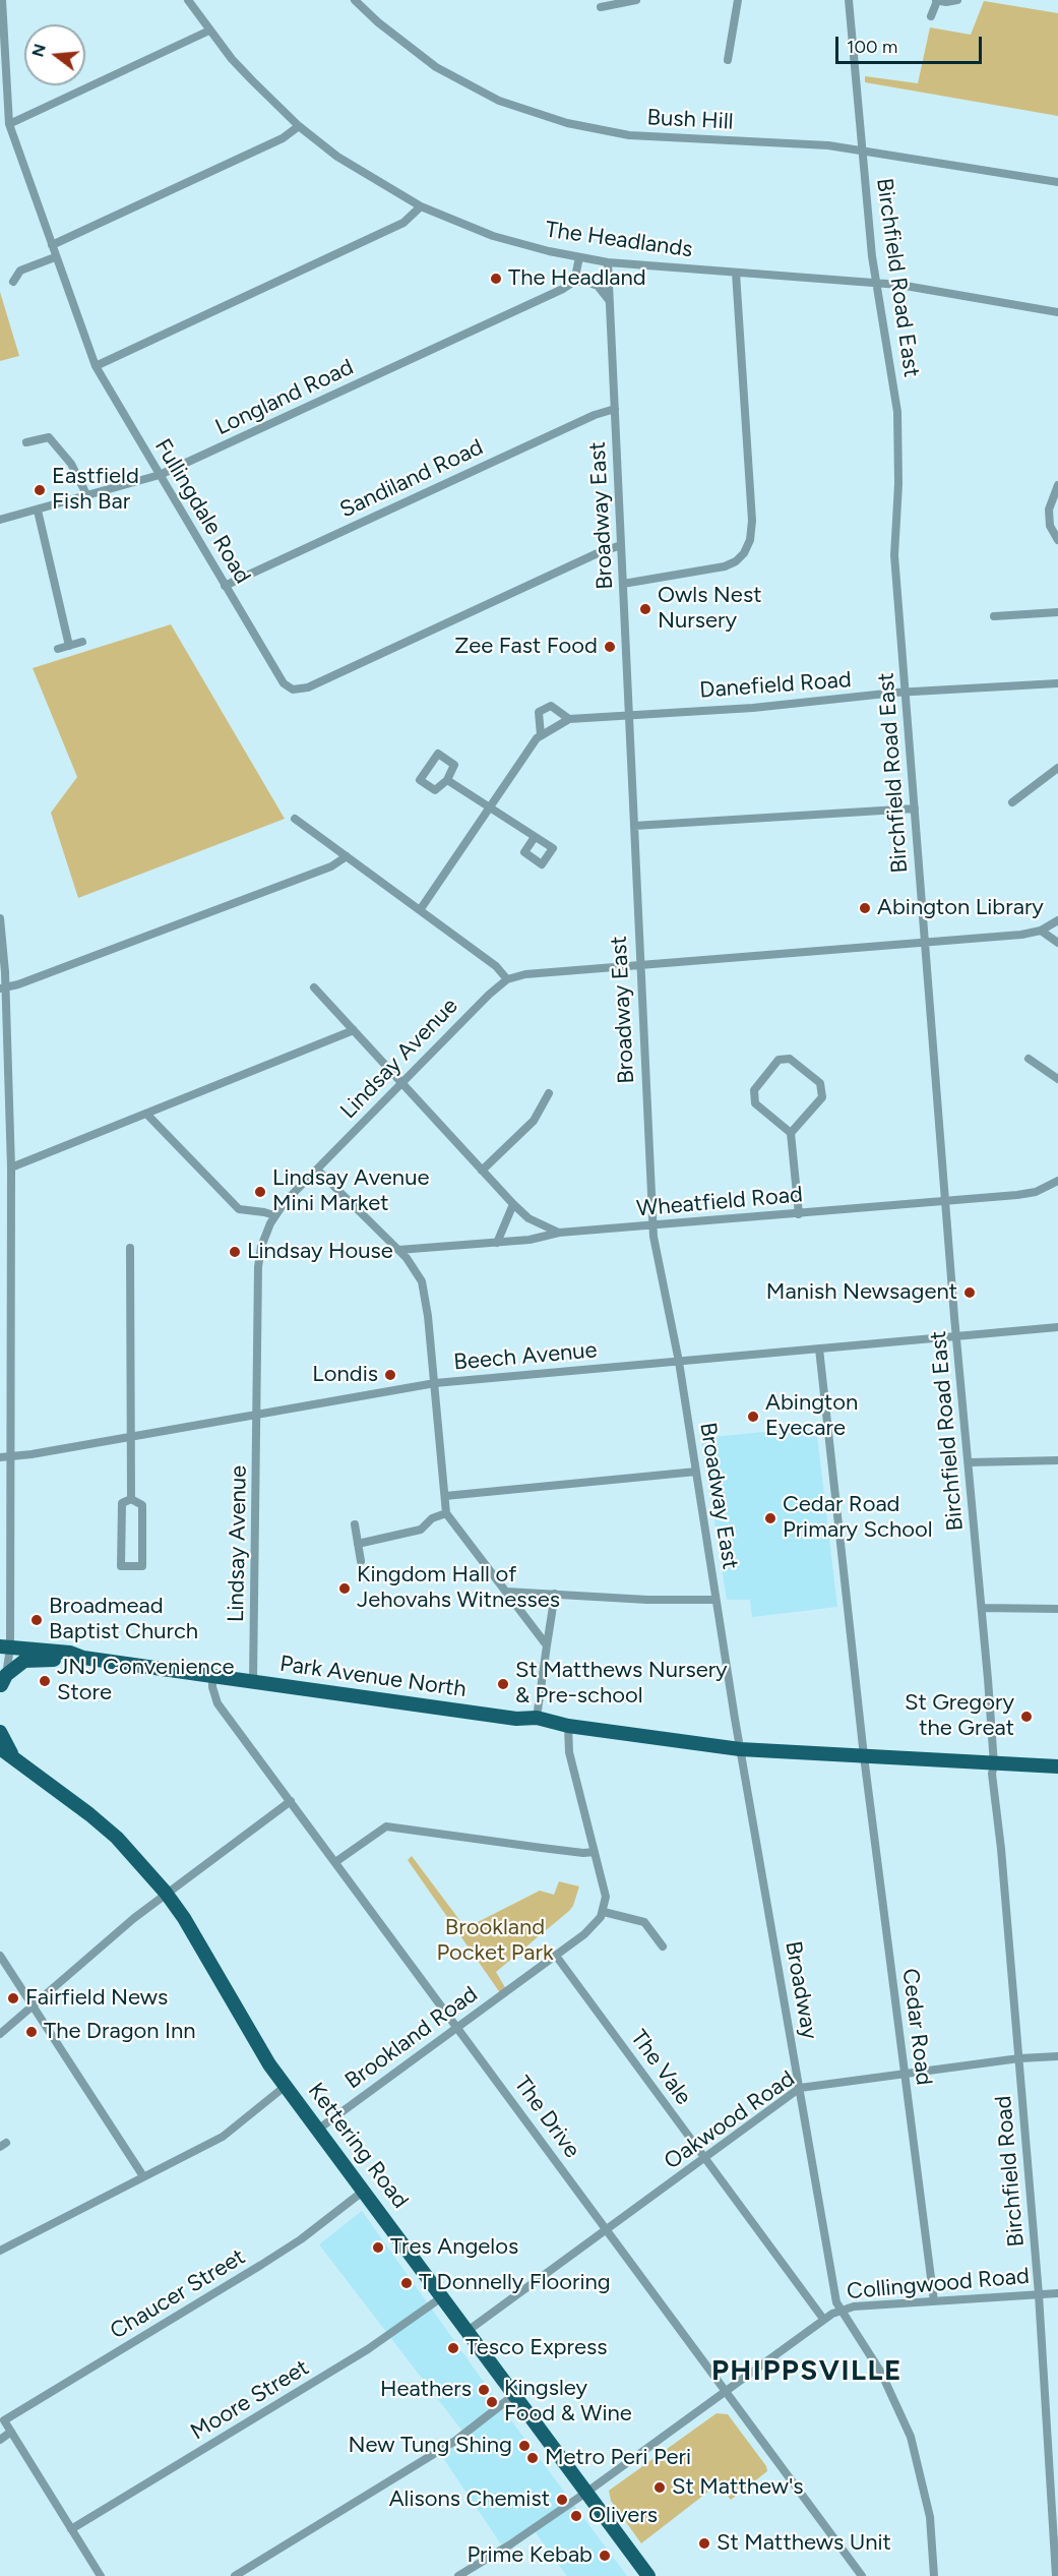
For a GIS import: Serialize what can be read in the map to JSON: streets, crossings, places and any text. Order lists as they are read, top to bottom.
{
  "streets": {
    "main road": ["Park Avenue North", "Kettering Road"],
    "street": [
      "Bush Hill",
      "The Headlands",
      "Birchfield Road East",
      "Longland Road",
      "Sandiland Road",
      "Fullingdale Road",
      "Broadway East",
      "Danefield Road",
      "Lindsay Avenue",
      "Wheatfield Road",
      "Beech Avenue",
      "Broadway",
      "Cedar Road",
      "Brookland Road",
      "The Vale",
      "The Drive",
      "Oakwood Road",
      "Birchfield Road",
      "Collingwood Road",
      "Chaucer Street",
      "Moore Street"
    ]
  },
  "crossings": [
    ["Bush Hill", "Birchfield Road East"],
    ["The Headlands", "Birchfield Road East"],
    ["The Headlands", "Broadway East"],
    ["Birchfield Road East", "Danefield Road"],
    ["Birchfield Road East", "Lindsay Avenue"],
    ["Birchfield Road East", "Wheatfield Road"],
    ["Birchfield Road East", "Beech Avenue"],
    ["Birchfield Road East", "Park Avenue North"],
    ["Birchfield Road East", "Birchfield Road"],
    ["Longland Road", "Fullingdale Road"],
    ["Sandiland Road", "Fullingdale Road"],
    ["Sandiland Road", "Broadway East"],
    ["Fullingdale Road", "Broadway East"],
    ["Broadway East", "Danefield Road"],
    ["Broadway East", "Lindsay Avenue"],
    ["Broadway East", "Wheatfield Road"],
    ["Broadway East", "Beech Avenue"],
    ["Broadway East", "Park Avenue North"],
    ["Broadway East", "Broadway"],
    ["Lindsay Avenue", "Beech Avenue"],
    ["Lindsay Avenue", "Park Avenue North"],
    ["Beech Avenue", "Cedar Road"],
    ["Park Avenue North", "Broadway"],
    ["Park Avenue North", "Cedar Road"],
    ["Park Avenue North", "The Drive"],
    ["Park Avenue North", "Birchfield Road"],
    ["Broadway", "Oakwood Road"],
    ["Broadway", "Collingwood Road"],
    ["Cedar Road", "Oakwood Road"],
    ["Cedar Road", "Collingwood Road"],
    ["Brookland Road", "The Vale"],
    ["Brookland Road", "The Drive"],
    ["Brookland Road", "Kettering Road"],
    ["The Vale", "Oakwood Road"],
    ["The Vale", "Collingwood Road"],
    ["The Drive", "Oakwood Road"],
    ["The Drive", "Collingwood Road"],
    ["Oakwood Road", "Kettering Road"],
    ["Oakwood Road", "Birchfield Road"],
    ["Kettering Road", "Collingwood Road"],
    ["Kettering Road", "Chaucer Street"],
    ["Kettering Road", "Moore Street"],
    ["Birchfield Road", "Collingwood Road"]
  ],
  "districts": ["PHIPPSVILLE"],
  "parks": ["Brookland Pocket Park"],
  "places": [
    "The Headland",
    "Eastfield Fish Bar",
    "Owls Nest Nursery",
    "Zee Fast Food",
    "Abington Library",
    "Lindsay Avenue Mini Market",
    "Lindsay House",
    "Manish Newsagent",
    "Londis",
    "Abington Eyecare",
    "Cedar Road Primary School",
    "Kingdom Hall of Jehovahs Witnesses",
    "Broadmead Baptist Church",
    "JNJ Convenience Store",
    "St Matthews Nursery & Pre-school",
    "St Gregory the Great",
    "Fairfield News",
    "The Dragon Inn",
    "Tres Angelos",
    "T Donnelly Flooring",
    "Tesco Express",
    "Heathers",
    "Kingsley Food & Wine",
    "New Tung Shing",
    "Metro Peri Peri",
    "St Matthew's",
    "Alisons Chemist",
    "Olivers",
    "St Matthews Unit",
    "Prime Kebab"
  ],
  "scale_bar": "100 m",
  "north": "left"
}
